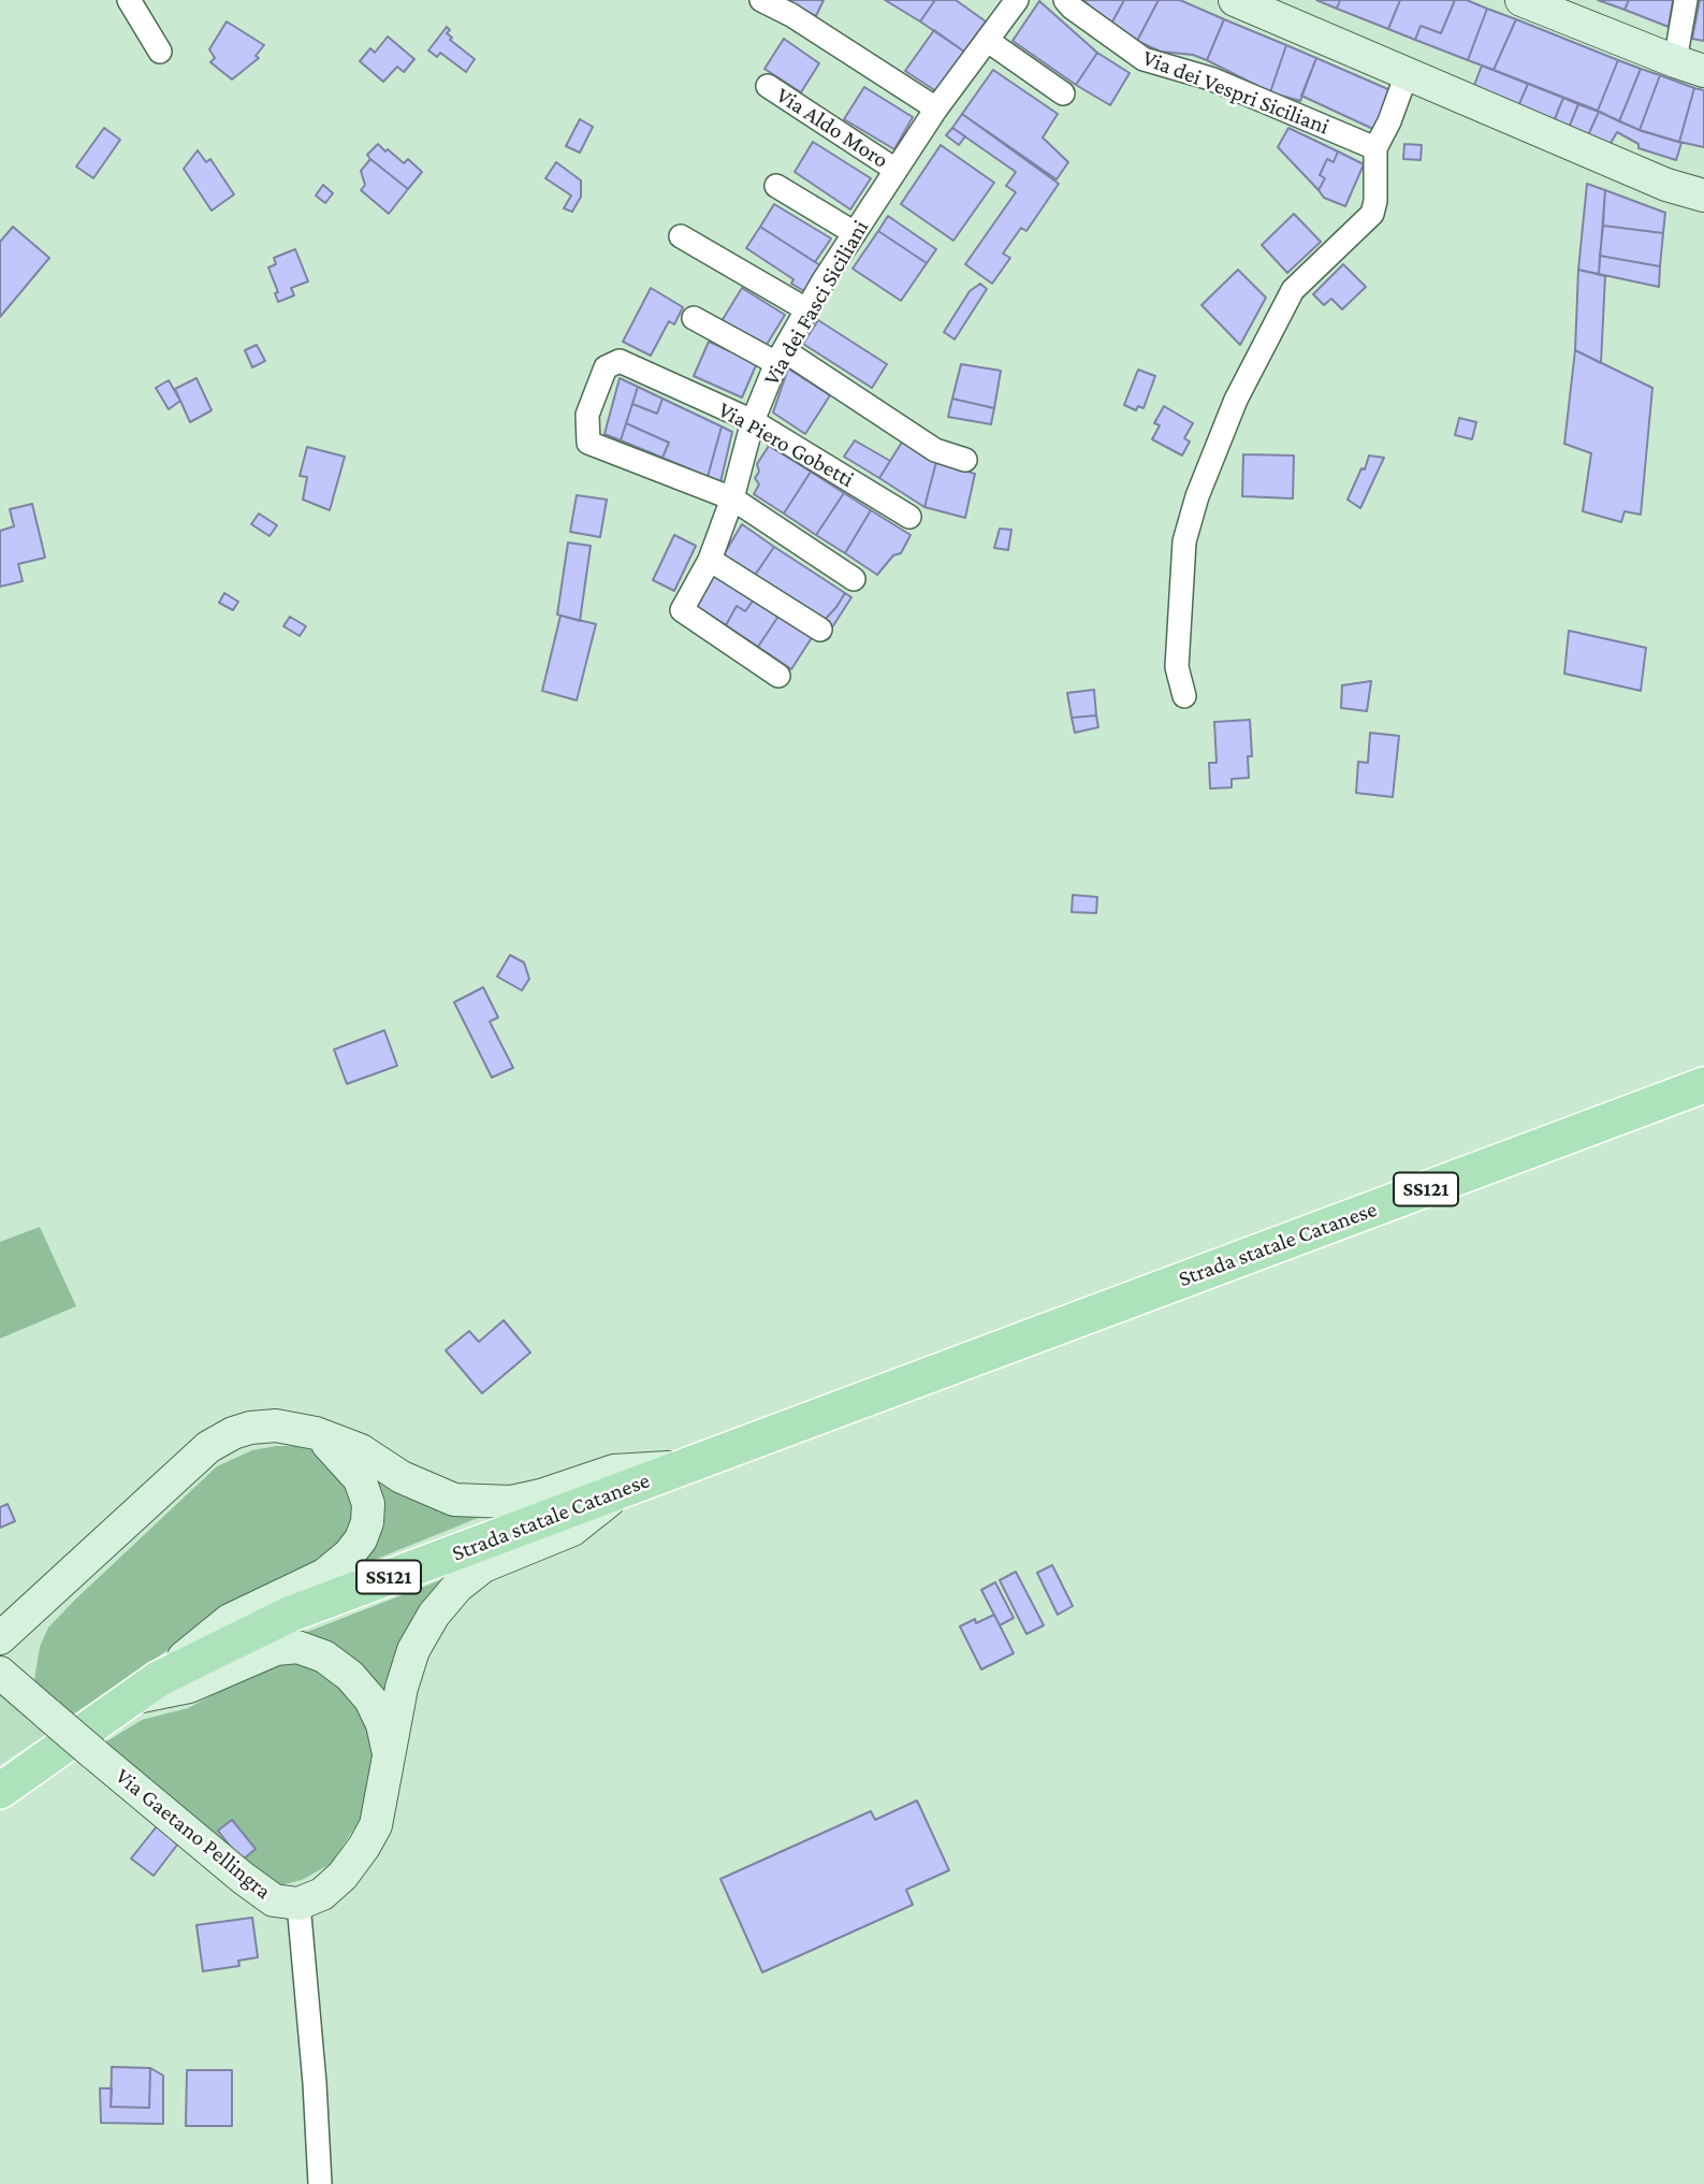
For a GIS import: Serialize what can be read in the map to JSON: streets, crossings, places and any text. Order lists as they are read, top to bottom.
{
  "streets": {
    "main road": ["SS121", "Strada statale Catanese"],
    "street": [
      "Via dei Vespri Siciliani",
      "Via Aldo Moro",
      "Via dei Fasci Siciliani",
      "Via Piero Gobetti",
      "Via Gaetano Pellingra"
    ]
  },
  "crossings": [
    ["Via Aldo Moro", "Via dei Fasci Siciliani"],
    ["Via dei Fasci Siciliani", "Via Piero Gobetti"]
  ]
}
